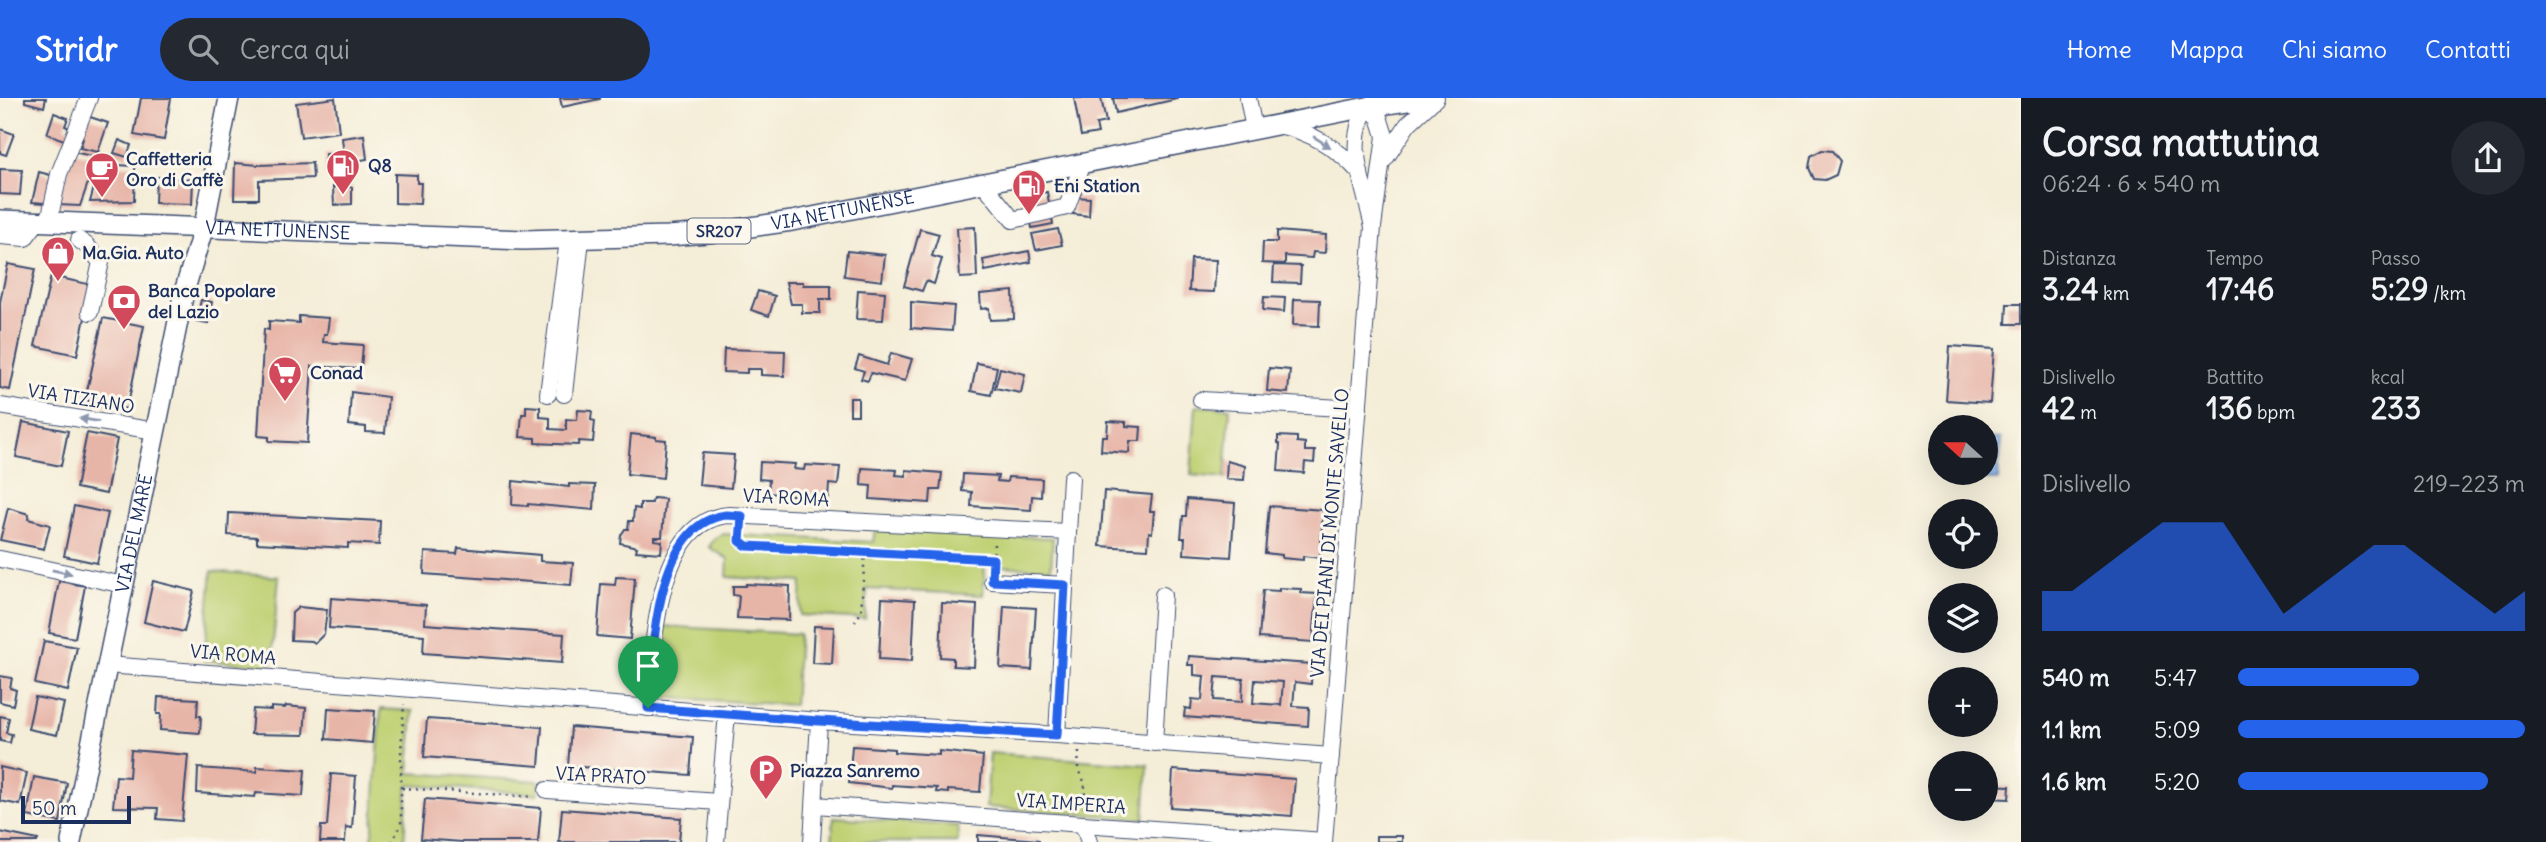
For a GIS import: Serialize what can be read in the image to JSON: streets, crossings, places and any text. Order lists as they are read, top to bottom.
{
  "streets": {
    "main road": ["VIA NETTUNENSE", "SR207", "VIA DEL MARE"],
    "street": [
      "VIA TIZIANO",
      "VIA ROMA",
      "VIA DEI PIANI DI MONTE SAVELLO",
      "VIA PRATO",
      "VIA IMPERIA"
    ]
  },
  "crossings": [
    ["VIA NETTUNENSE", "VIA DEL MARE"],
    ["VIA TIZIANO", "VIA DEL MARE"],
    ["VIA ROMA", "VIA DEL MARE"],
    ["VIA ROMA", "VIA DEI PIANI DI MONTE SAVELLO"],
    ["VIA DEI PIANI DI MONTE SAVELLO", "VIA IMPERIA"]
  ],
  "one_way": ["VIA TIZIANO"],
  "places": {
    "fuel station": ["Q8", "Eni Station"],
    "cafe": ["Caffetteria Oro di Caffè"],
    "shop": ["Ma.Gia. Auto"],
    "bank": ["Banca Popolare del Lazio"],
    "supermarket": ["Conad"],
    "parking": ["Piazza Sanremo"]
  },
  "scale_bar": "50 m",
  "north": "left",
  "page": {
    "header": "Stridr",
    "search": "Cerca qui",
    "nav": [
      "Home",
      "Mappa",
      "Chi siamo",
      "Contatti"
    ],
    "heading": ["Corsa mattutina", "06:24 · 6 × 540 m"],
    "stats": [
      ["Distanza", "3.24 km"],
      ["Tempo", "17:46"],
      ["Passo", "5:29 /km"],
      ["Dislivello", "42 m"],
      ["Battito", "136 bpm"],
      ["kcal", "233"]
    ],
    "map_buttons": ["+", "−"],
    "chart": ["Dislivello", "219–223 m"],
    "list": [
      {
        "name": "540 m",
        "note": "5:47"
      },
      {
        "name": "1.1 km",
        "note": "5:09"
      },
      {
        "name": "1.6 km",
        "note": "5:20"
      }
    ],
    "scale": "50 m"
  }
}
